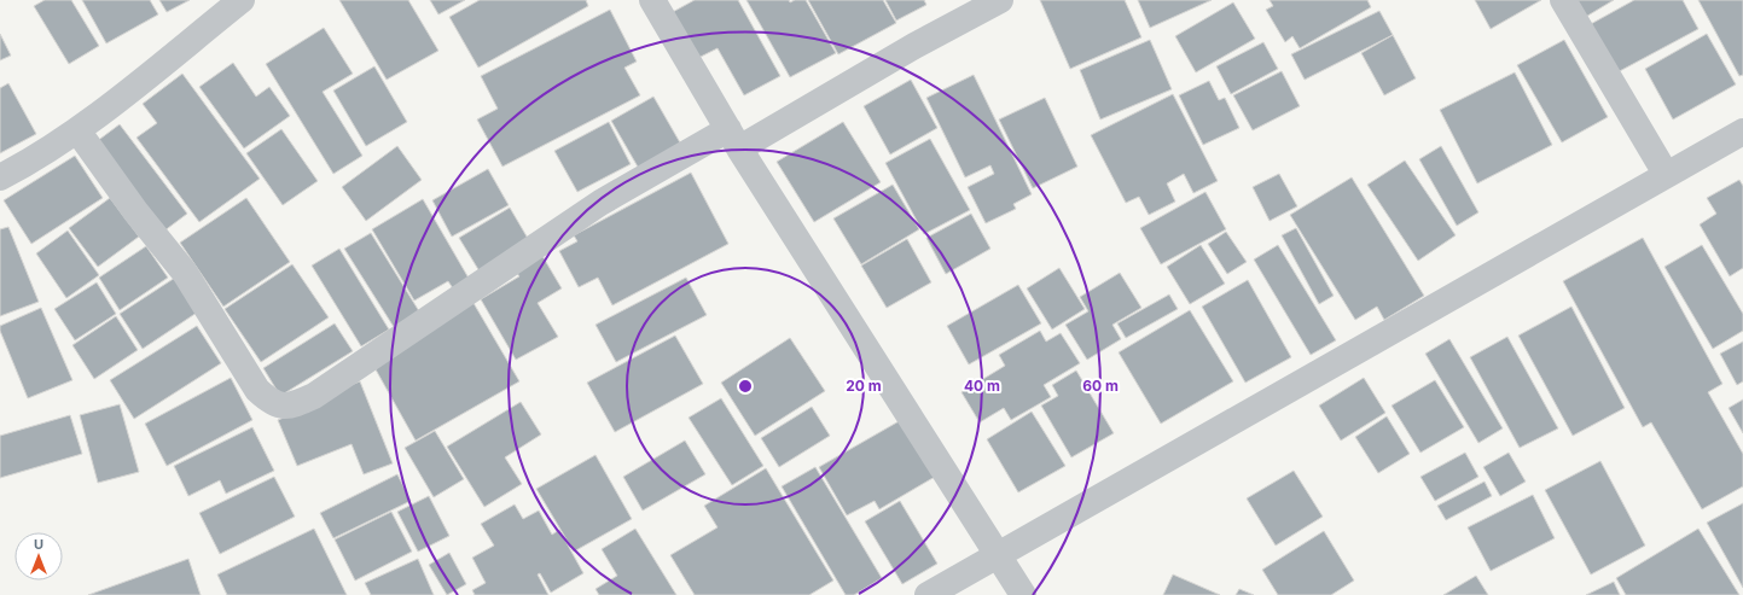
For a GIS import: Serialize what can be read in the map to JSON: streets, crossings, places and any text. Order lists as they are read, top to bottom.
{
  "north": "top",
  "rings": ["20 m", "40 m", "60 m"]
}
